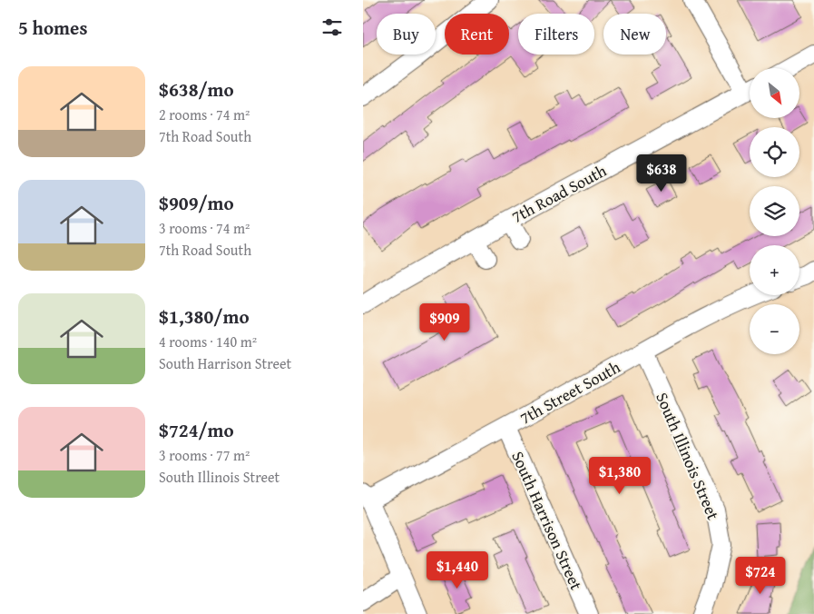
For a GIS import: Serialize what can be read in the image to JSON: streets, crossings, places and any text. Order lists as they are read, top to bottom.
{
  "streets": {
    "street": [
      "7th Road South",
      "7th Street South",
      "South Illinois Street",
      "South Harrison Street"
    ]
  },
  "crossings": [
    ["7th Street South", "South Illinois Street"],
    ["7th Street South", "South Harrison Street"]
  ],
  "north": "bottom right",
  "page": {
    "heading": "5 homes",
    "chip": [
      "Buy",
      "Rent",
      "Filters",
      "New"
    ],
    "list": [
      {
        "name": "$638/mo",
        "note": "2 rooms · 74 m² · 7th Road South"
      },
      {
        "name": "$909/mo",
        "note": "3 rooms · 74 m² · 7th Road South"
      },
      {
        "name": "$1,380/mo",
        "note": "4 rooms · 140 m² · South Harrison Street"
      },
      {
        "name": "$724/mo",
        "note": "3 rooms · 77 m² · South Illinois Street"
      }
    ],
    "map_buttons": ["+", "−"],
    "price": [
      "$638",
      "$909",
      "$1,380",
      "$1,440",
      "$724"
    ]
  }
}
